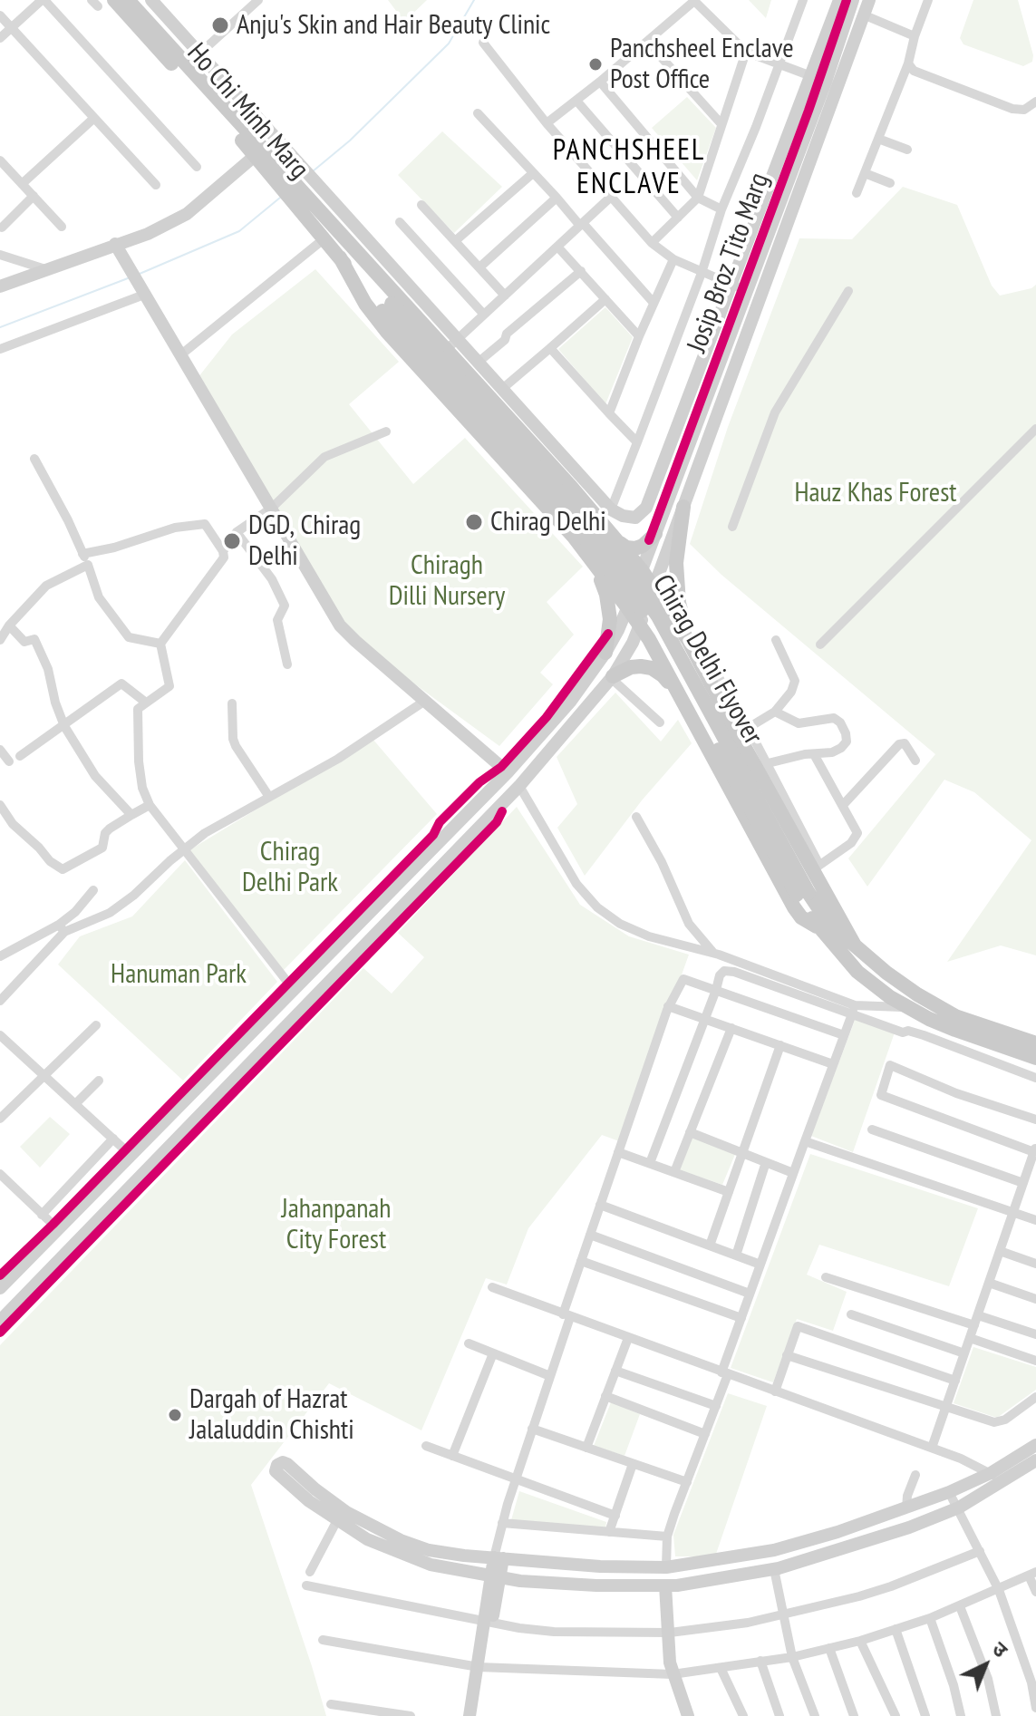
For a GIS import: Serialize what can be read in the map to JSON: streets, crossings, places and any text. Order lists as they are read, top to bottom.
{
  "streets": {
    "main road": ["Ho Chi Minh Marg", "Chirag Delhi Flyover"],
    "street": ["Josip Broz Tito Marg"]
  },
  "crossings": [
    ["Ho Chi Minh Marg", "Chirag Delhi Flyover"]
  ],
  "districts": ["PANCHSHEEL ENCLAVE"],
  "parks": [
    "Hauz Khas Forest",
    "Chiragh Dilli Nursery",
    "Chirag Delhi Park",
    "Hanuman Park",
    "Jahanpanah City Forest"
  ],
  "places": [
    "Anju's Skin and Hair Beauty Clinic",
    "Panchsheel Enclave Post Office",
    "Chirag Delhi",
    "DGD, Chirag Delhi",
    "Dargah of Hazrat Jalaluddin Chishti"
  ],
  "north": "top right"
}
